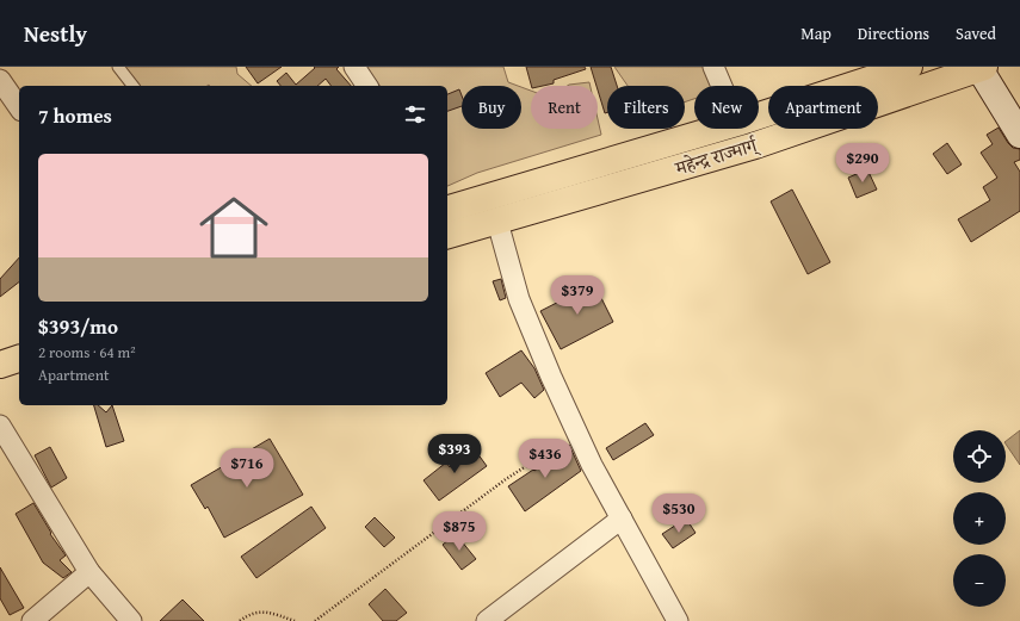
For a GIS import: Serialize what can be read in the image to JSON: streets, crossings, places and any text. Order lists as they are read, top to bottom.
{
  "streets": {
    "highway": ["महेन्द्र राज्मार्ग्"]
  },
  "page": {
    "header": "Nestly",
    "nav": ["Map", "Directions", "Saved"],
    "chip": [
      "Buy",
      "Rent",
      "Filters",
      "New",
      "Apartment"
    ],
    "heading": "7 homes",
    "price": [
      "$290",
      "$379",
      "$393",
      "$436",
      "$716",
      "$530",
      "$875"
    ],
    "list": [
      {
        "name": "$393/mo",
        "note": "2 rooms · 64 m² · Apartment"
      }
    ],
    "map_buttons": ["+", "−"]
  }
}
